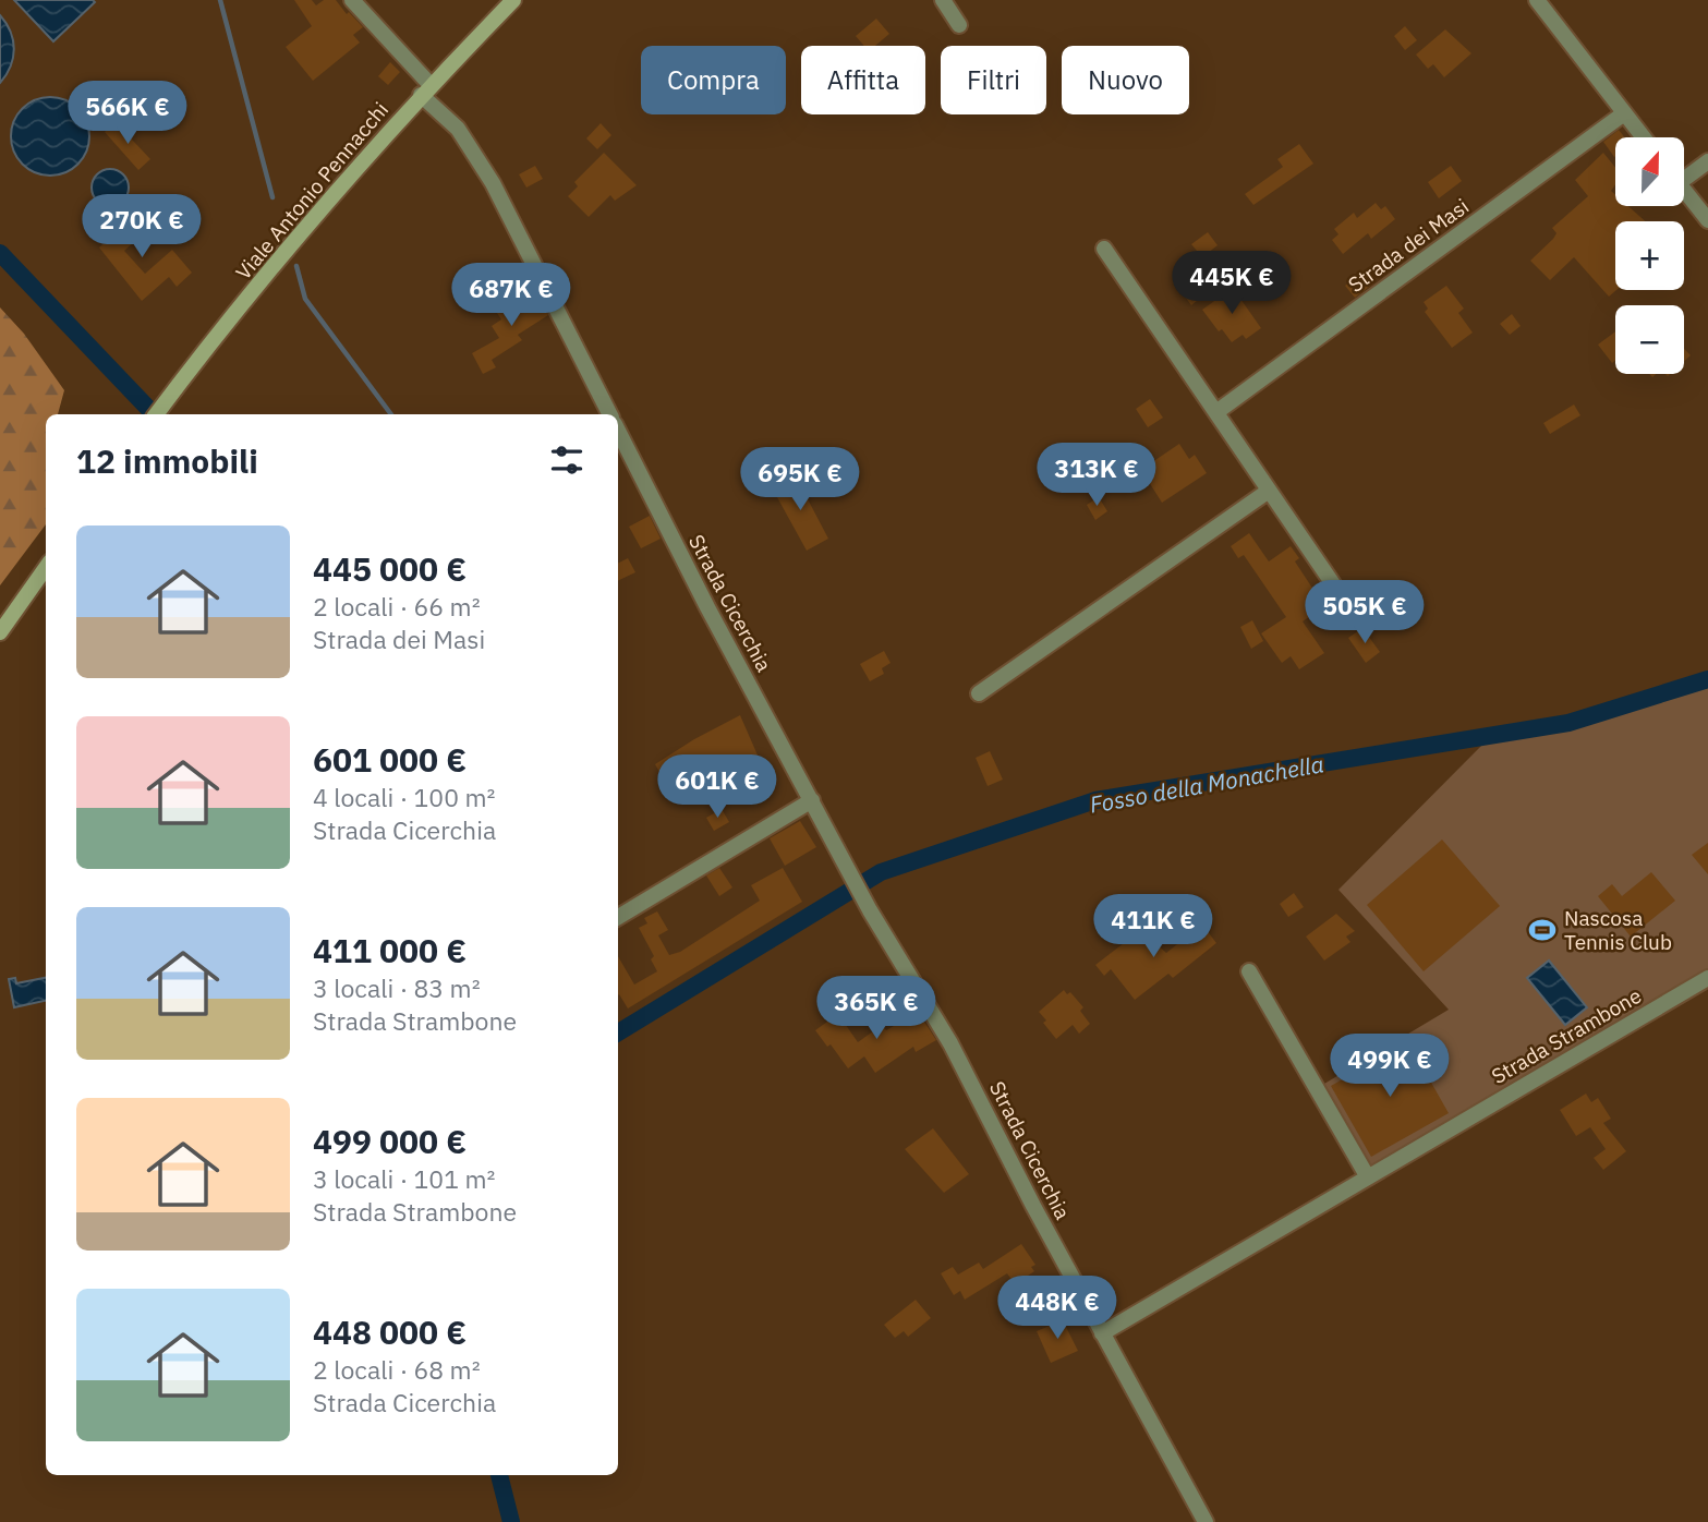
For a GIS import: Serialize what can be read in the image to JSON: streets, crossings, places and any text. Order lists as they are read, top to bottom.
{
  "streets": {
    "main road": ["Viale Antonio Pennacchi"],
    "street": ["Strada dei Masi", "Strada Cicerchia", "Strada Strambone"]
  },
  "crossings": [
    ["Strada Cicerchia", "Strada Strambone"]
  ],
  "water": ["Fosso della Monachella"],
  "places": {
    "sports": ["Nascosa Tennis Club"]
  },
  "north": "top",
  "page": {
    "chip": [
      "Compra",
      "Affitta",
      "Filtri",
      "Nuovo"
    ],
    "price": [
      "566K €",
      "270K €",
      "445K €",
      "687K €",
      "313K €",
      "695K €",
      "505K €",
      "601K €",
      "411K €",
      "365K €",
      "499K €",
      "448K €"
    ],
    "map_buttons": ["+", "−"],
    "heading": "12 immobili",
    "list": [
      {
        "name": "445 000 €",
        "note": "2 locali · 66 m² · Strada dei Masi"
      },
      {
        "name": "601 000 €",
        "note": "4 locali · 100 m² · Strada Cicerchia"
      },
      {
        "name": "411 000 €",
        "note": "3 locali · 83 m² · Strada Strambone"
      },
      {
        "name": "499 000 €",
        "note": "3 locali · 101 m² · Strada Strambone"
      },
      {
        "name": "448 000 €",
        "note": "2 locali · 68 m² · Strada Cicerchia"
      }
    ]
  }
}
